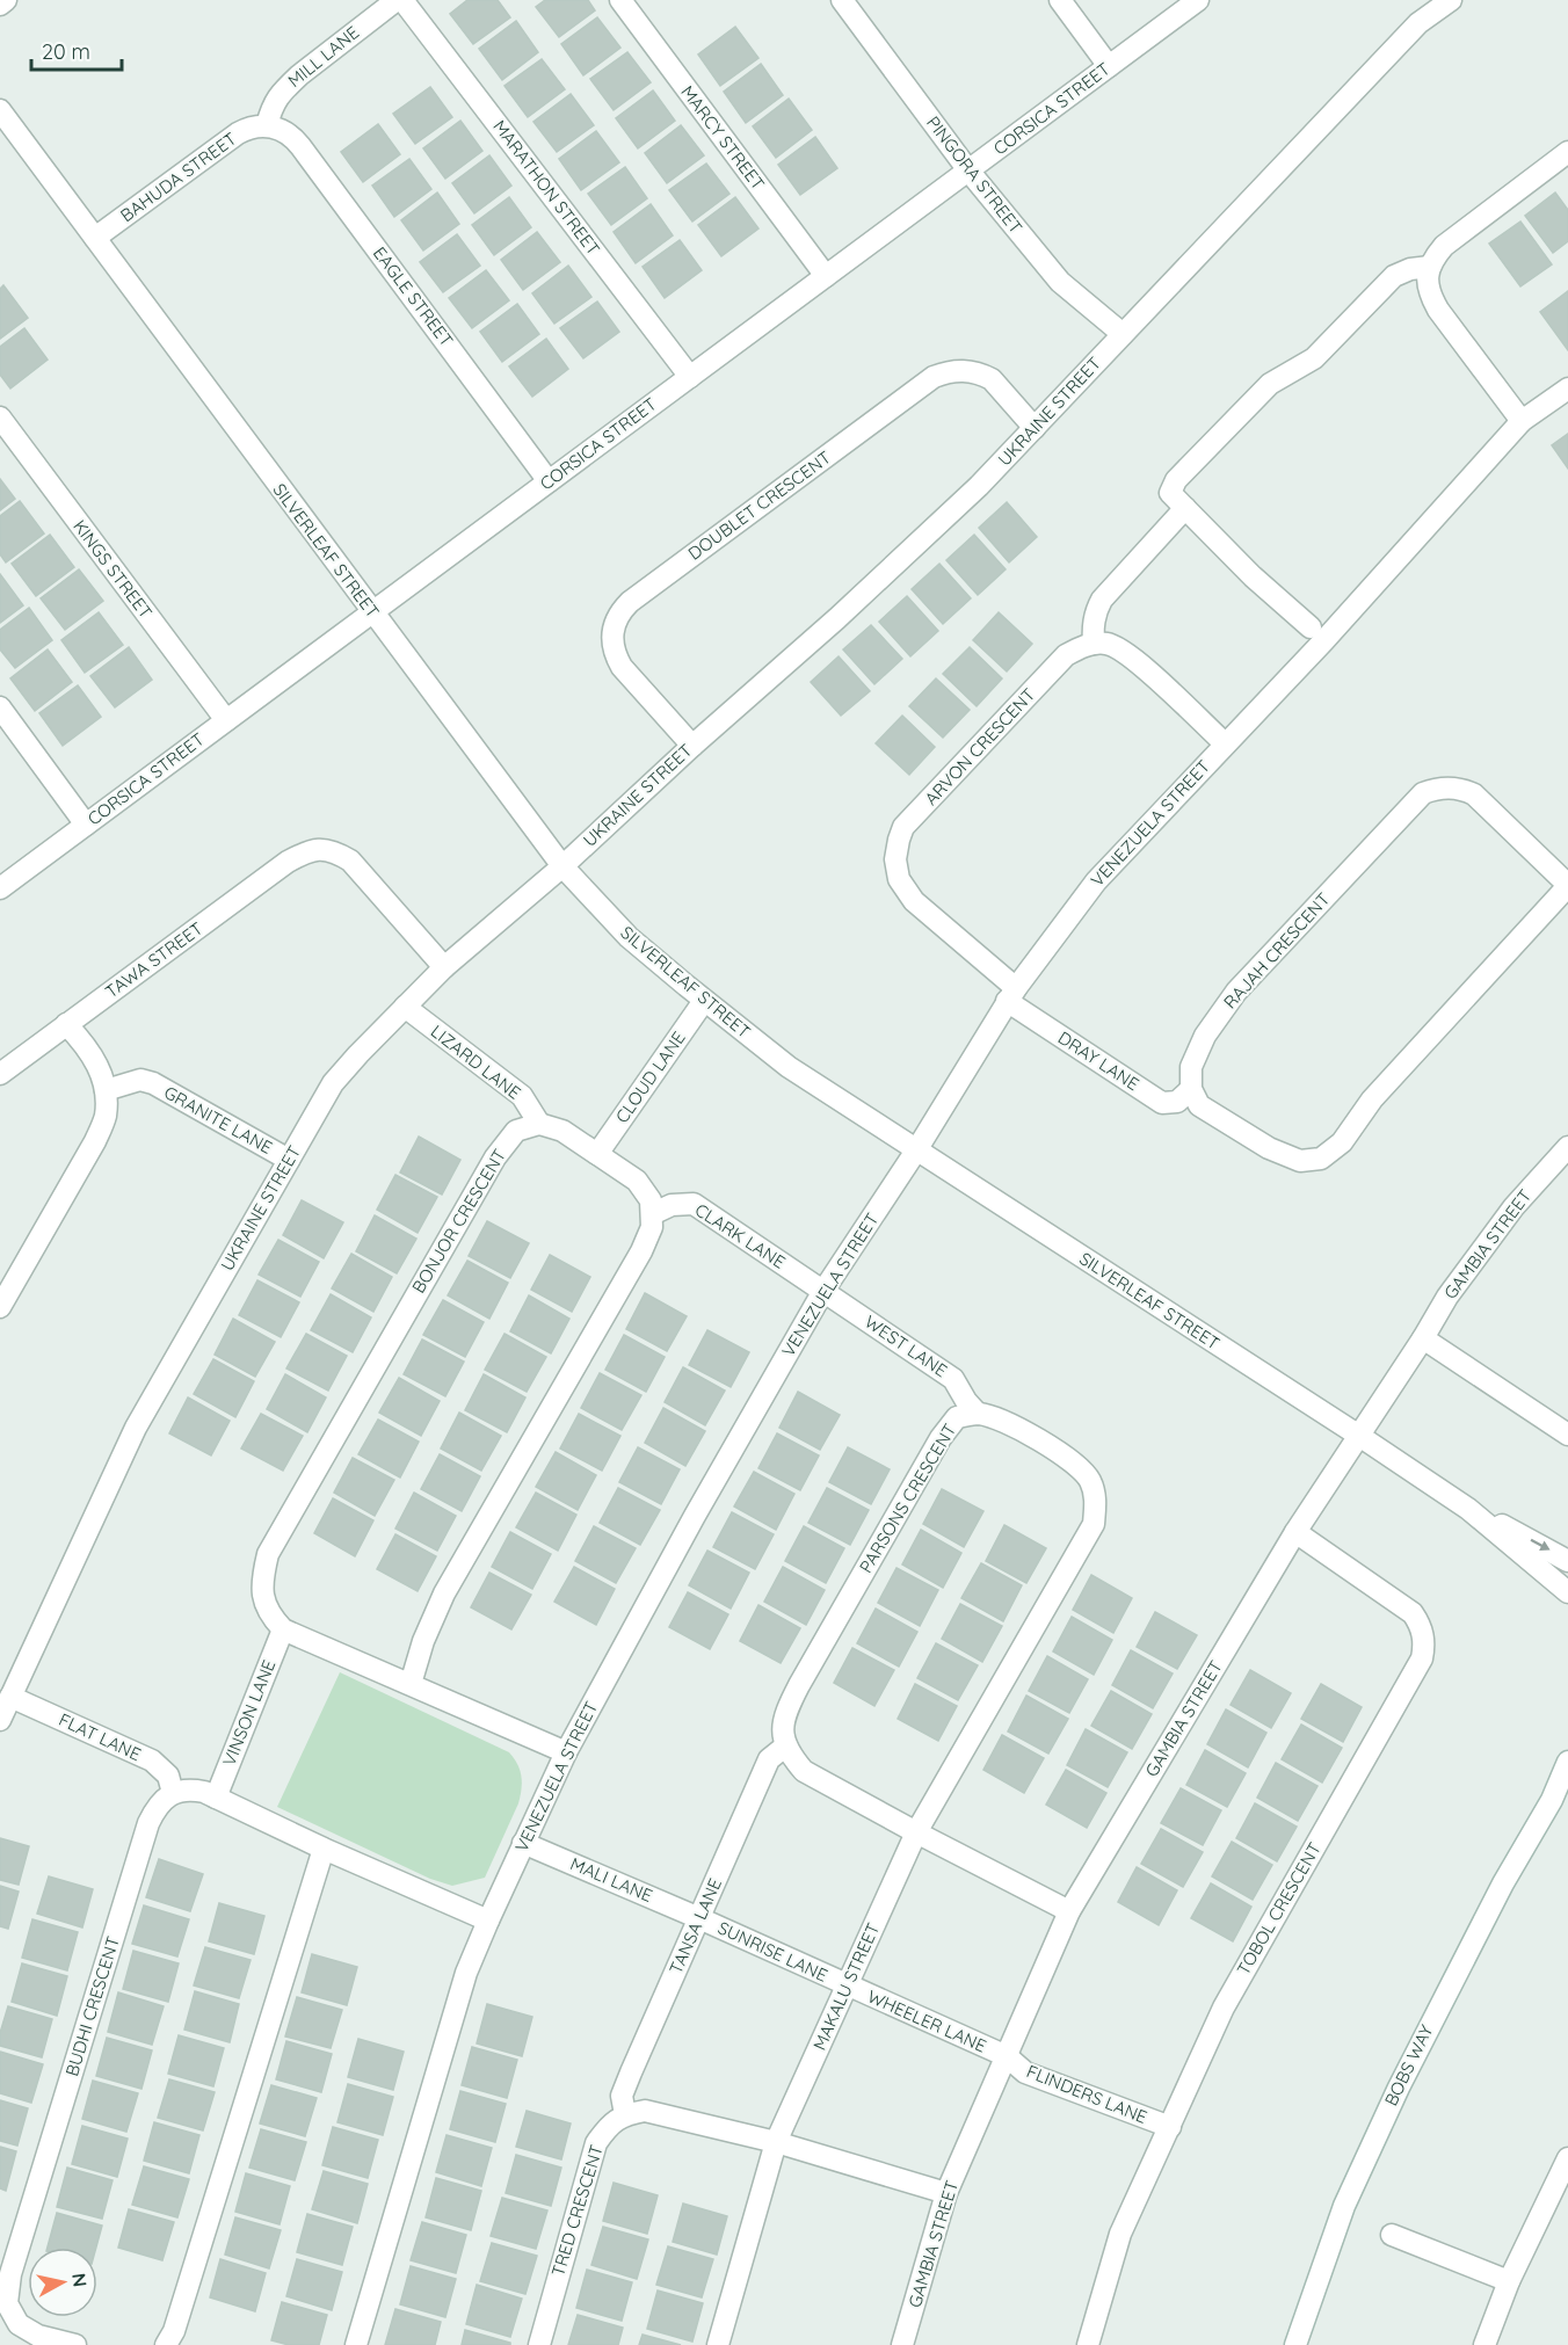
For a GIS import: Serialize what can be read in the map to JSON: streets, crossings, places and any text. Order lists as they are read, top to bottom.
{
  "streets": {
    "street": [
      "MILL LANE",
      "CORSICA STREET",
      "MARCY STREET",
      "PINGORA STREET",
      "BAHUDA STREET",
      "MARATHON STREET",
      "EAGLE STREET",
      "UKRAINE STREET",
      "DOUBLET CRESCENT",
      "SILVERLEAF STREET",
      "KINGS STREET",
      "ARVON CRESCENT",
      "VENEZUELA STREET",
      "RAJAH CRESCENT",
      "TAWA STREET",
      "DRAY LANE",
      "LIZARD LANE",
      "CLOUD LANE",
      "GRANITE LANE",
      "BONJOR CRESCENT",
      "CLARK LANE",
      "GAMBIA STREET",
      "WEST LANE",
      "PARSONS CRESCENT",
      "VINSON LANE",
      "FLAT LANE",
      "MALI LANE",
      "TOBOL CRESCENT",
      "TANSA LANE",
      "SUNRISE LANE",
      "MAKALU STREET",
      "BUDHI CRESCENT",
      "WHEELER LANE",
      "BOBS WAY",
      "FLINDERS LANE",
      "TRED CRESCENT"
    ]
  },
  "crossings": [
    ["MILL LANE", "BAHUDA STREET"],
    ["MILL LANE", "EAGLE STREET"],
    ["CORSICA STREET", "MARCY STREET"],
    ["CORSICA STREET", "PINGORA STREET"],
    ["CORSICA STREET", "MARATHON STREET"],
    ["CORSICA STREET", "EAGLE STREET"],
    ["CORSICA STREET", "SILVERLEAF STREET"],
    ["CORSICA STREET", "KINGS STREET"],
    ["PINGORA STREET", "UKRAINE STREET"],
    ["BAHUDA STREET", "EAGLE STREET"],
    ["BAHUDA STREET", "SILVERLEAF STREET"],
    ["UKRAINE STREET", "DOUBLET CRESCENT"],
    ["UKRAINE STREET", "SILVERLEAF STREET"],
    ["UKRAINE STREET", "TAWA STREET"],
    ["UKRAINE STREET", "LIZARD LANE"],
    ["UKRAINE STREET", "GRANITE LANE"],
    ["UKRAINE STREET", "FLAT LANE"],
    ["SILVERLEAF STREET", "VENEZUELA STREET"],
    ["SILVERLEAF STREET", "CLOUD LANE"],
    ["SILVERLEAF STREET", "GAMBIA STREET"],
    ["ARVON CRESCENT", "VENEZUELA STREET"],
    ["ARVON CRESCENT", "DRAY LANE"],
    ["VENEZUELA STREET", "DRAY LANE"],
    ["VENEZUELA STREET", "CLARK LANE"],
    ["VENEZUELA STREET", "WEST LANE"],
    ["VENEZUELA STREET", "MALI LANE"],
    ["RAJAH CRESCENT", "DRAY LANE"],
    ["LIZARD LANE", "BONJOR CRESCENT"],
    ["BONJOR CRESCENT", "VINSON LANE"],
    ["CLARK LANE", "WEST LANE"],
    ["GAMBIA STREET", "TOBOL CRESCENT"],
    ["GAMBIA STREET", "WHEELER LANE"],
    ["GAMBIA STREET", "FLINDERS LANE"],
    ["WEST LANE", "PARSONS CRESCENT"],
    ["PARSONS CRESCENT", "TANSA LANE"],
    ["PARSONS CRESCENT", "MAKALU STREET"],
    ["FLAT LANE", "BUDHI CRESCENT"],
    ["MALI LANE", "TANSA LANE"],
    ["MALI LANE", "SUNRISE LANE"],
    ["TOBOL CRESCENT", "FLINDERS LANE"],
    ["TANSA LANE", "SUNRISE LANE"],
    ["TANSA LANE", "TRED CRESCENT"],
    ["SUNRISE LANE", "MAKALU STREET"],
    ["SUNRISE LANE", "WHEELER LANE"],
    ["MAKALU STREET", "WHEELER LANE"],
    ["WHEELER LANE", "FLINDERS LANE"]
  ],
  "scale_bar": "20 m",
  "north": "right"
}
